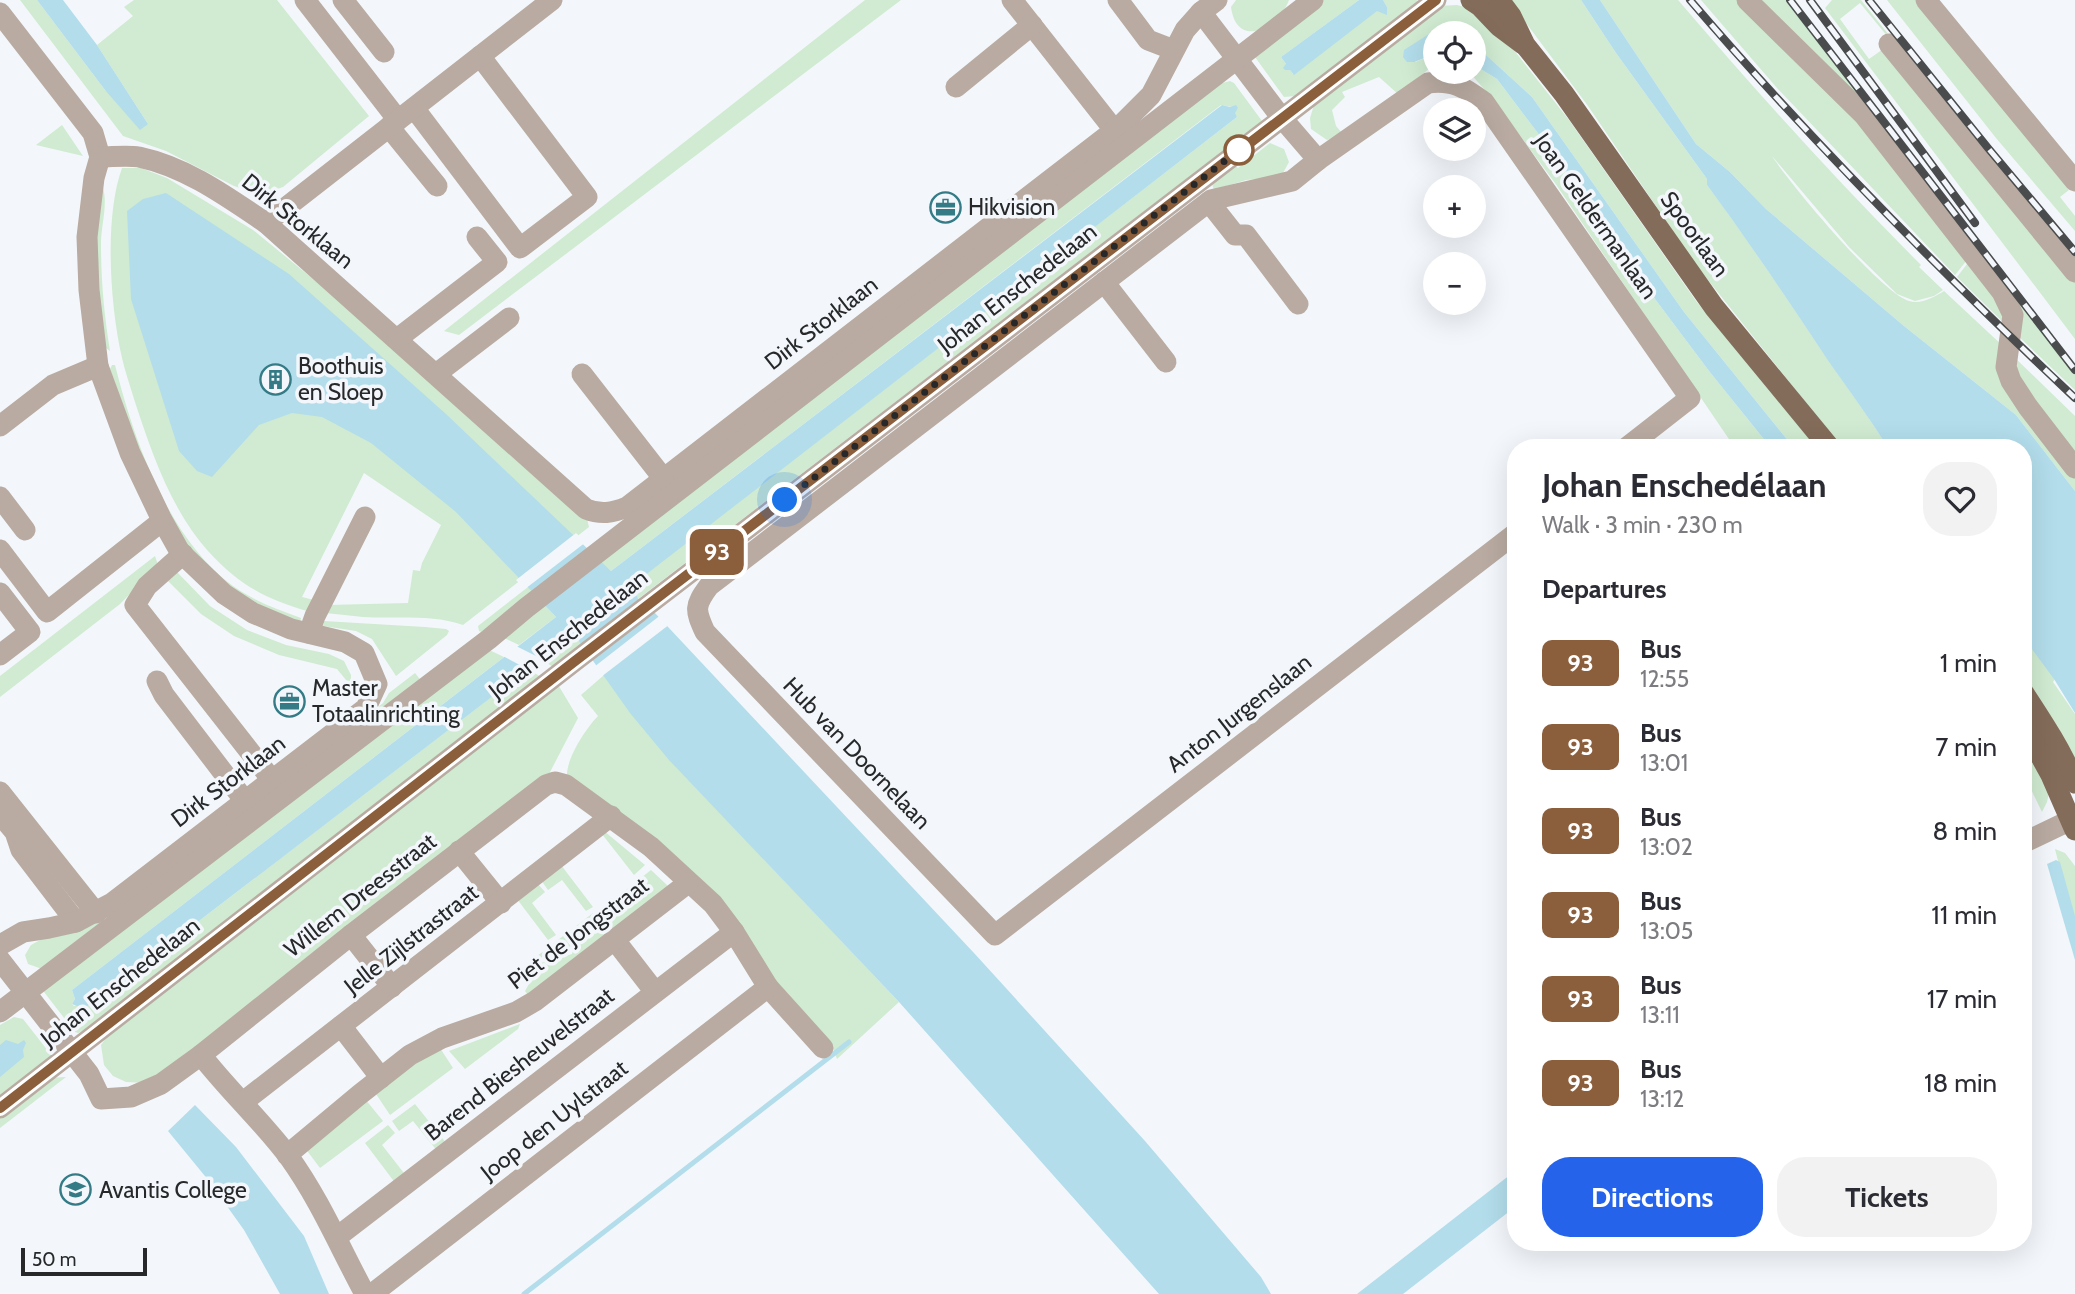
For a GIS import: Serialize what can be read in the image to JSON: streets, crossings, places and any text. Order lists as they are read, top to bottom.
{
  "streets": {
    "main road": ["Spoorlaan"],
    "street": [
      "Joan Geldermanlaan",
      "Dirk Storklaan",
      "Johan Enschedelaan",
      "Anton Jurgenslaan",
      "Hub van Doornelaan",
      "Willem Dreesstraat",
      "Piet de Jongstraat",
      "Jelle Zijlstrastraat",
      "Barend Biesheuvelstraat",
      "Joop den Uylstraat"
    ]
  },
  "crossings": [
    ["Johan Enschedelaan", "Willem Dreesstraat"],
    ["Anton Jurgenslaan", "Hub van Doornelaan"],
    ["Willem Dreesstraat", "Jelle Zijlstrastraat"]
  ],
  "places": {
    "office": ["Hikvision", "Master Totaalinrichting"],
    "building": ["Boothuis en Sloep"],
    "school or university": ["Avantis College"]
  },
  "lines": ["bus line 93"],
  "scale_bar": "50 m",
  "page": {
    "on_map": "93",
    "map_buttons": ["+", "−"],
    "heading": [
      ["Johan Enschedélaan", "Walk · 3 min · 230 m"],
      "Departures"
    ],
    "list": [
      {
        "mark": "93",
        "name": "Bus",
        "note": "12:55",
        "value": "1 min"
      },
      {
        "mark": "93",
        "name": "Bus",
        "note": "13:01",
        "value": "7 min"
      },
      {
        "mark": "93",
        "name": "Bus",
        "note": "13:02",
        "value": "8 min"
      },
      {
        "mark": "93",
        "name": "Bus",
        "note": "13:05",
        "value": "11 min"
      },
      {
        "mark": "93",
        "name": "Bus",
        "note": "13:11",
        "value": "17 min"
      },
      {
        "mark": "93",
        "name": "Bus",
        "note": "13:12",
        "value": "18 min"
      }
    ],
    "buttons": ["Directions", "Tickets"],
    "scale": "50 m"
  }
}
